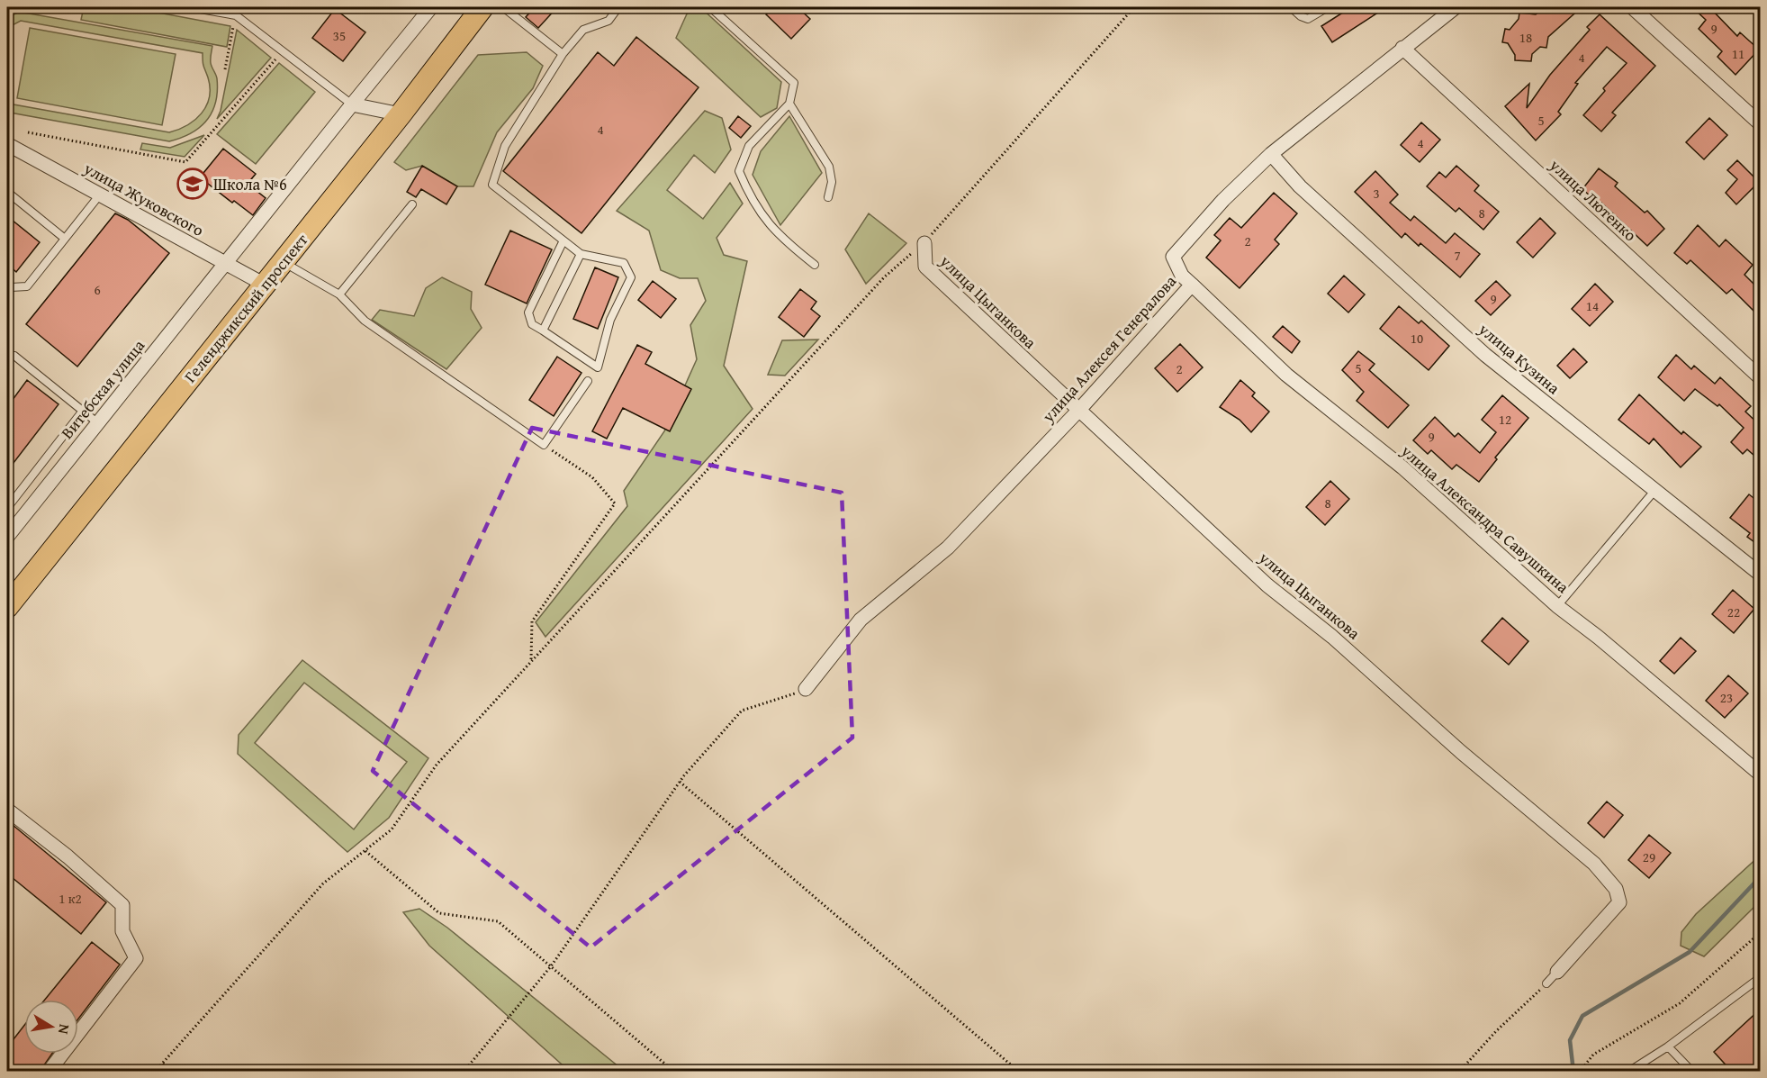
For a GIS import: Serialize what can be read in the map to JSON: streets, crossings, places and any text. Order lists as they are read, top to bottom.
{
  "streets": {
    "main road": ["Геленджикский проспект"],
    "street": [
      "улица Жуковского",
      "улица Лютенко",
      "улица Цыганкова",
      "улица Алексея Генералова",
      "улица Кузина",
      "Витебская улица",
      "улица Александра Савушкина"
    ]
  },
  "crossings": [
    ["улица Жуковского", "Геленджикский проспект"],
    ["улица Жуковского", "Витебская улица"],
    ["улица Лютенко", "улица Алексея Генералова"],
    ["улица Цыганкова", "улица Алексея Генералова"],
    ["улица Алексея Генералова", "улица Кузина"],
    ["улица Алексея Генералова", "улица Александра Савушкина"]
  ],
  "places": {
    "school or university": ["Школа №6"]
  },
  "house_numbers": [
    "9",
    "35",
    "18",
    "11",
    "4",
    "5",
    "4",
    "4",
    "3",
    "8",
    "2",
    "7",
    "6",
    "9",
    "14",
    "10",
    "5",
    "2",
    "12",
    "9",
    "8",
    "22",
    "23",
    "29",
    "1 к2"
  ],
  "north": "right"
}
